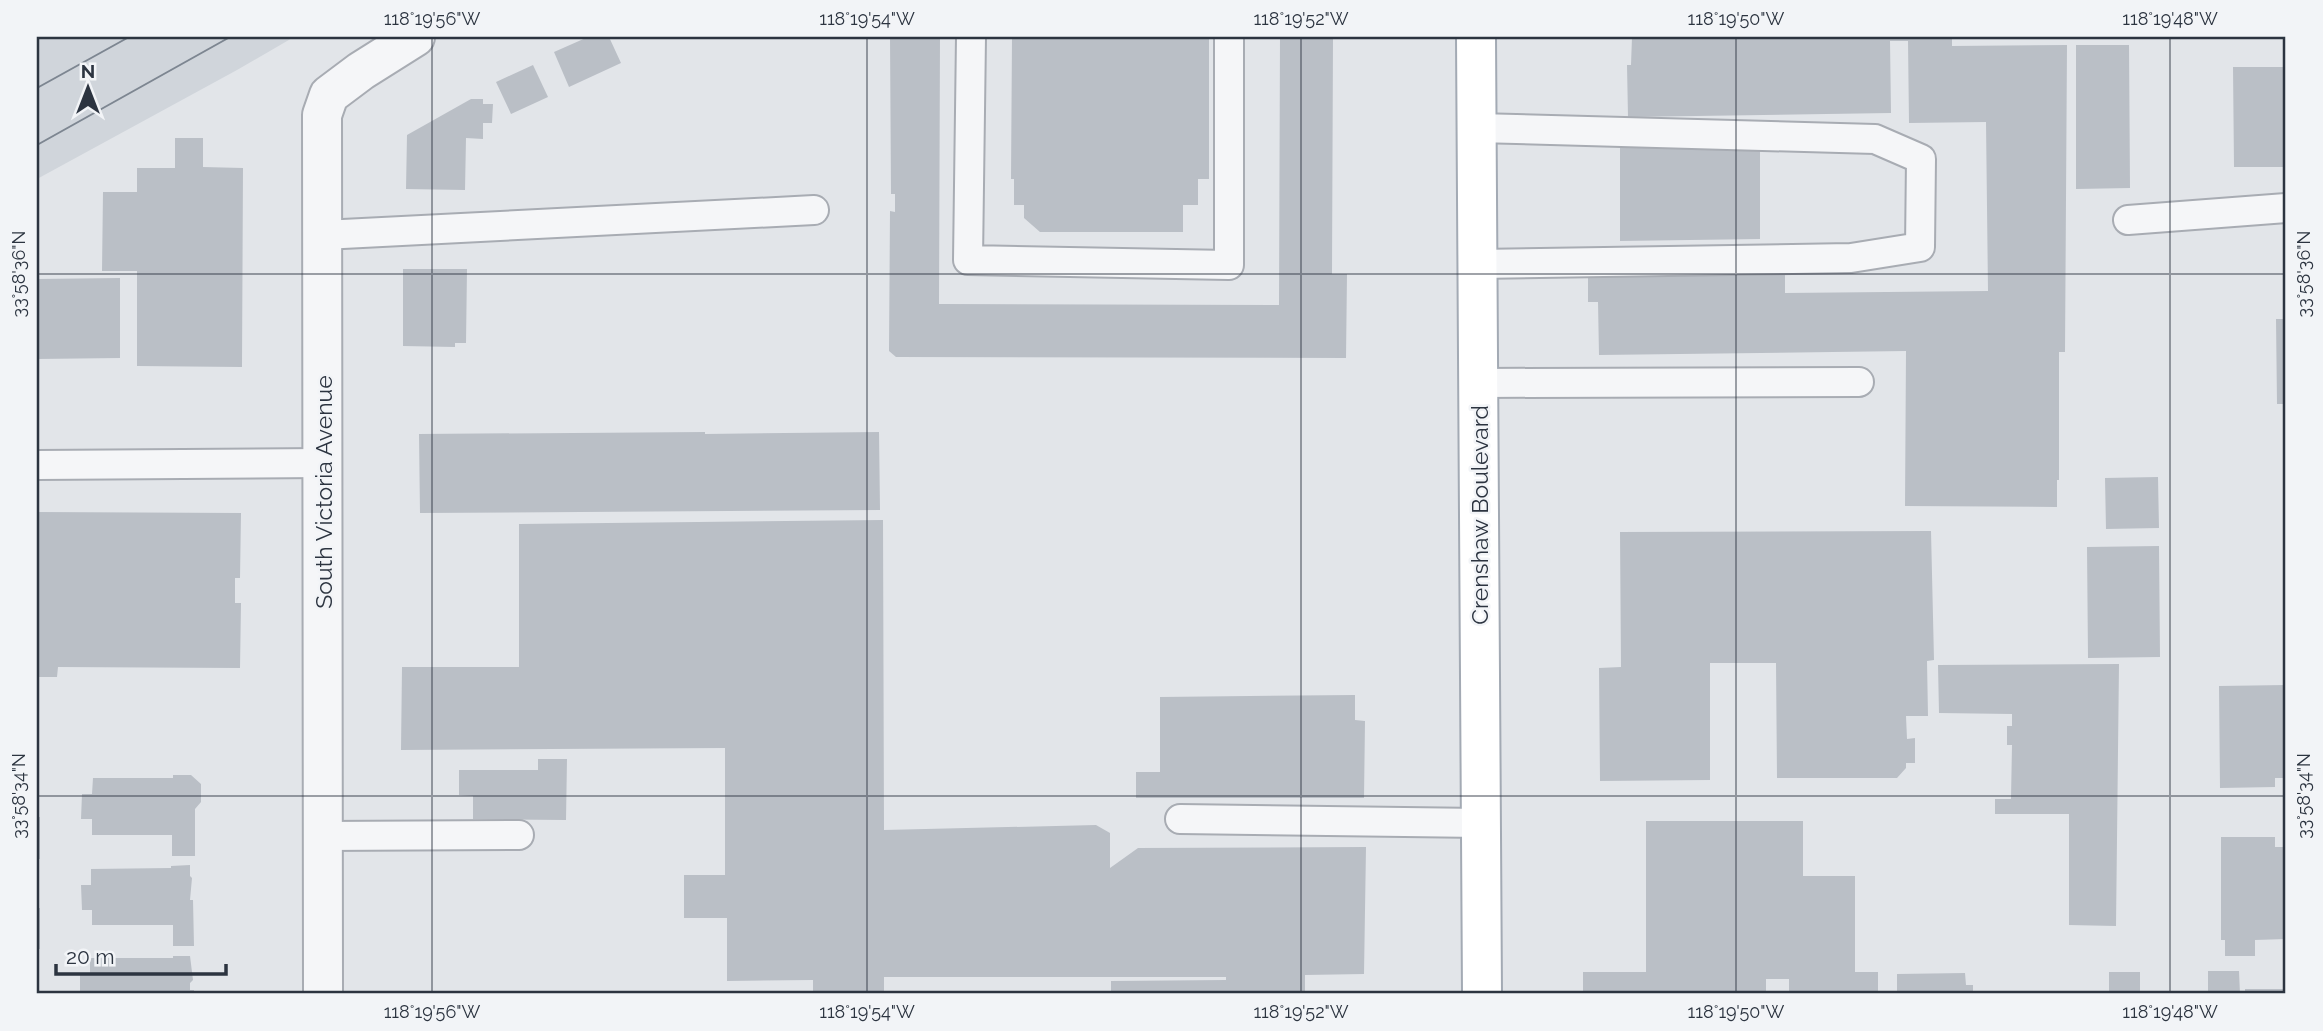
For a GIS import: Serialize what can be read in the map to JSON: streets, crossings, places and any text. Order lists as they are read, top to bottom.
{
  "streets": {
    "main road": ["Crenshaw Boulevard"],
    "street": ["South Victoria Avenue"]
  },
  "scale_bar": "20 m",
  "north": "top",
  "coordinates": [
    "118°19'56\"W",
    "118°19'54\"W",
    "118°19'52\"W",
    "118°19'50\"W",
    "118°19'48\"W",
    "33°58'36\"N",
    "33°58'34\"N"
  ]
}
